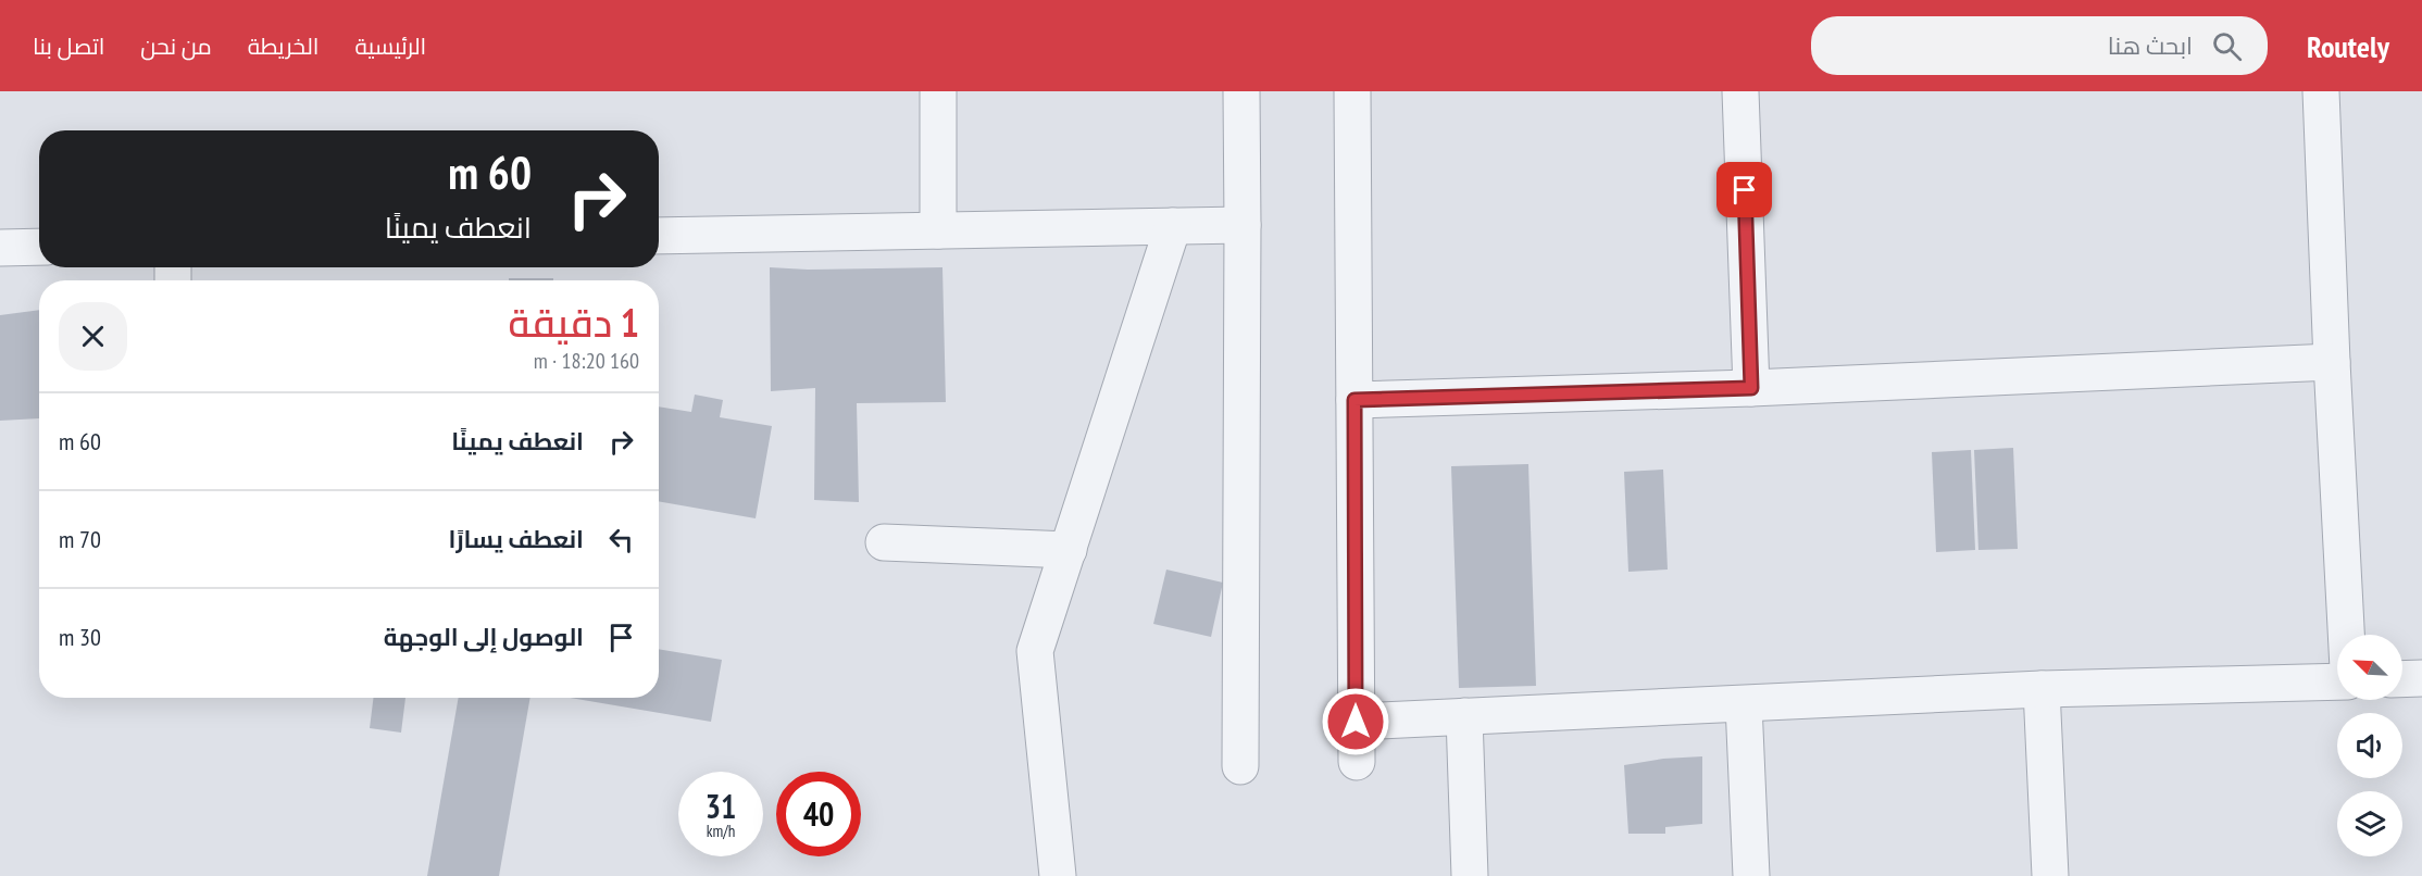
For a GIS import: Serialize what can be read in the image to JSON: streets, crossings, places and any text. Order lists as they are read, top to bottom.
{
  "north": "top left",
  "page": {
    "header": "Routely",
    "search": "ابحث هنا",
    "nav": [
      "الرئيسية",
      "الخريطة",
      "من نحن",
      "اتصل بنا"
    ],
    "turn": ["60 m", "انعطف يمينًا"],
    "heading": ["1 دقيقة", "160 m · 18:20"],
    "list": [
      {
        "name": "انعطف يمينًا",
        "value": "60 m"
      },
      {
        "name": "انعطف يسارًا",
        "value": "70 m"
      },
      {
        "name": "الوصول إلى الوجهة",
        "value": "30 m"
      }
    ],
    "speed": "31 km/h",
    "limit": "40"
  }
}
